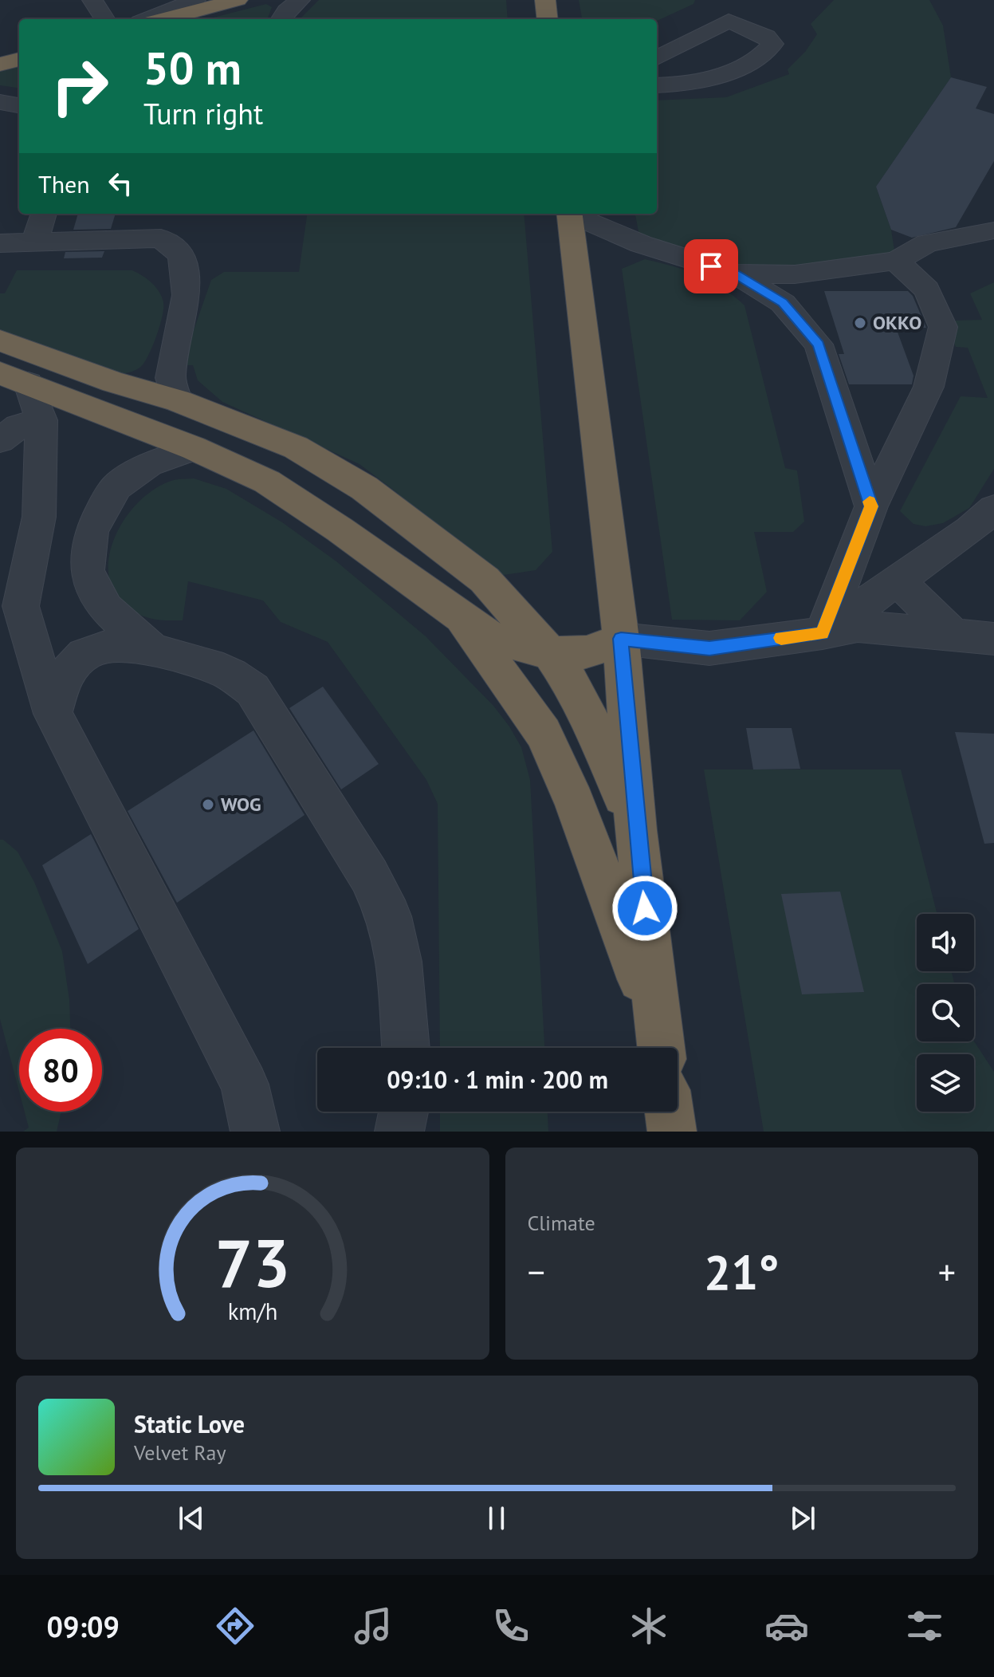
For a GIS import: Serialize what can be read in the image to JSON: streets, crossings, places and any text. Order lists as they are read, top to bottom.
{
  "places": ["ОККО", "WOG"],
  "page": {
    "turn": ["50 m", "Turn right"],
    "then": "Then",
    "limit": "80",
    "trip": "09:10 · 1 min · 200 m",
    "tile": "Climate",
    "heat": ["−", "21°", "+"],
    "song": ["Static Love", "Velvet Ray"],
    "tabs": "09:09",
    "gauge": ["73", "km/h"]
  }
}
